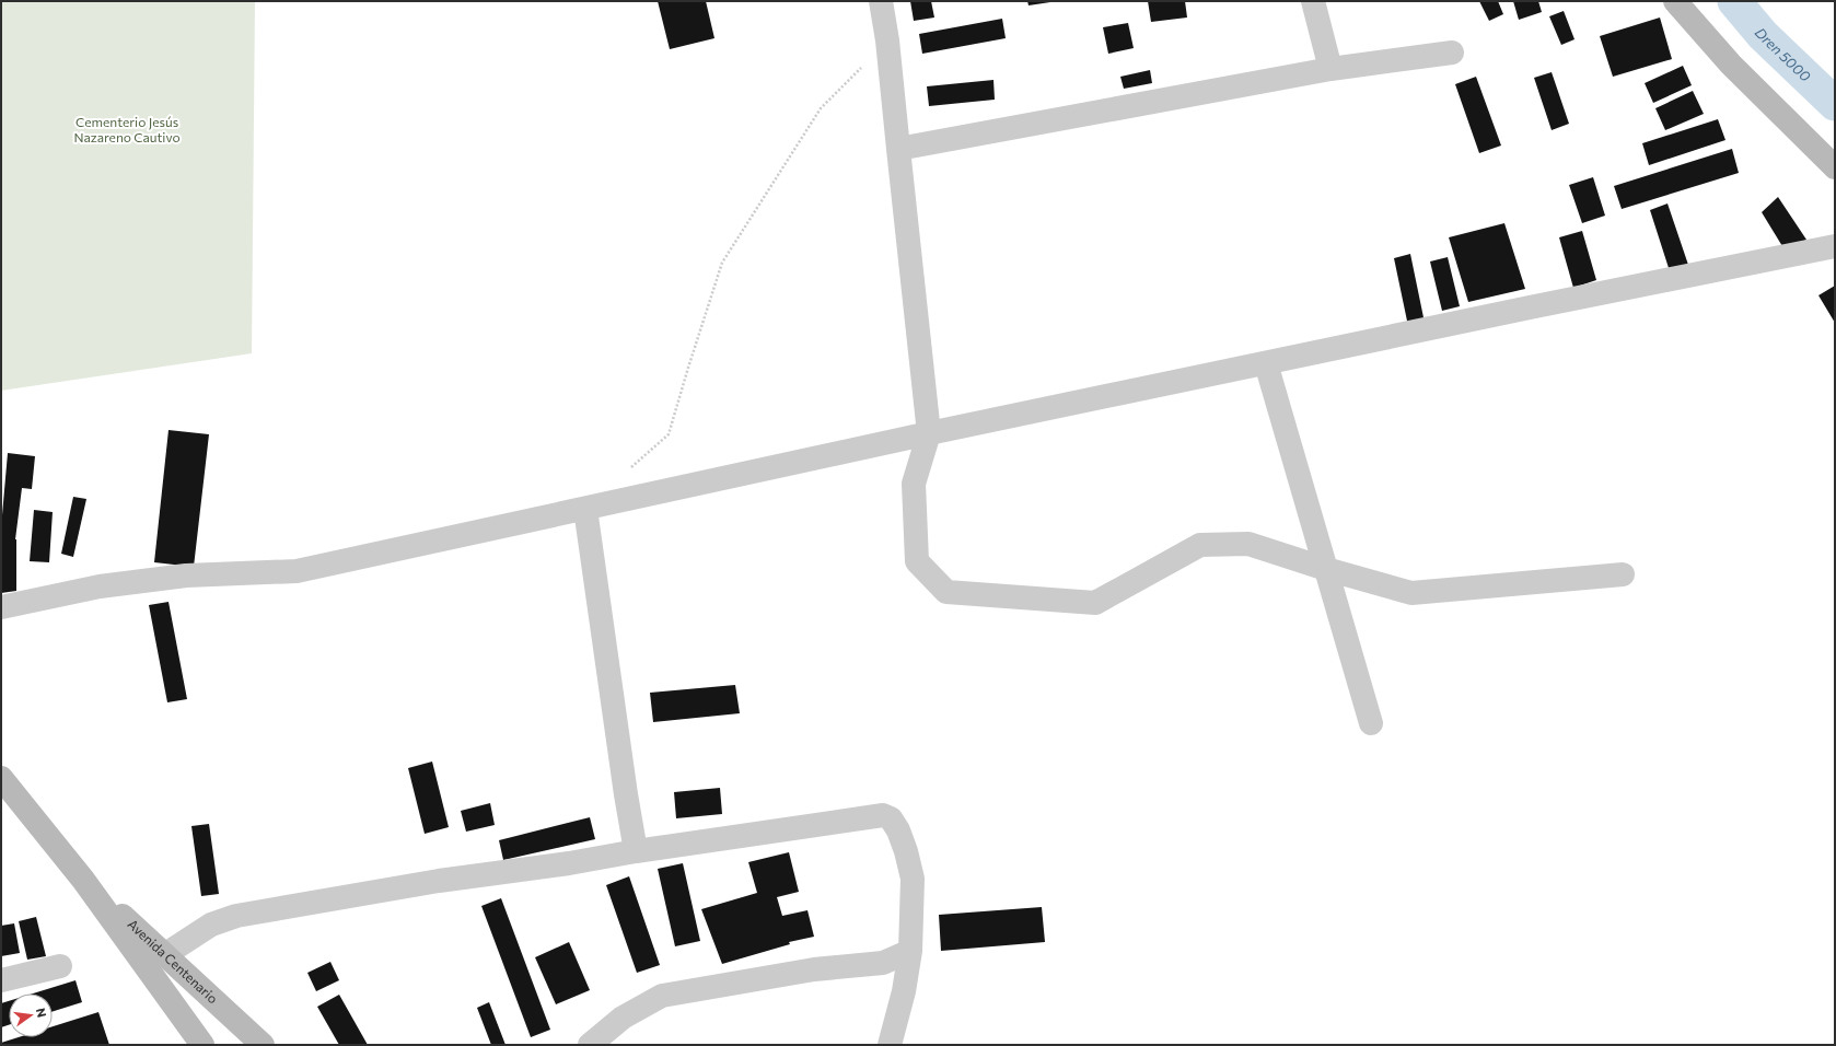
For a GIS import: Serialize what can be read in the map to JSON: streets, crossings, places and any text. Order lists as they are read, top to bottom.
{
  "streets": {
    "street": ["Avenida Centenario"]
  },
  "water": ["Dren 5000"],
  "parks": ["Cementerio Jesús Nazareno Cautivo"],
  "north": "right"
}
